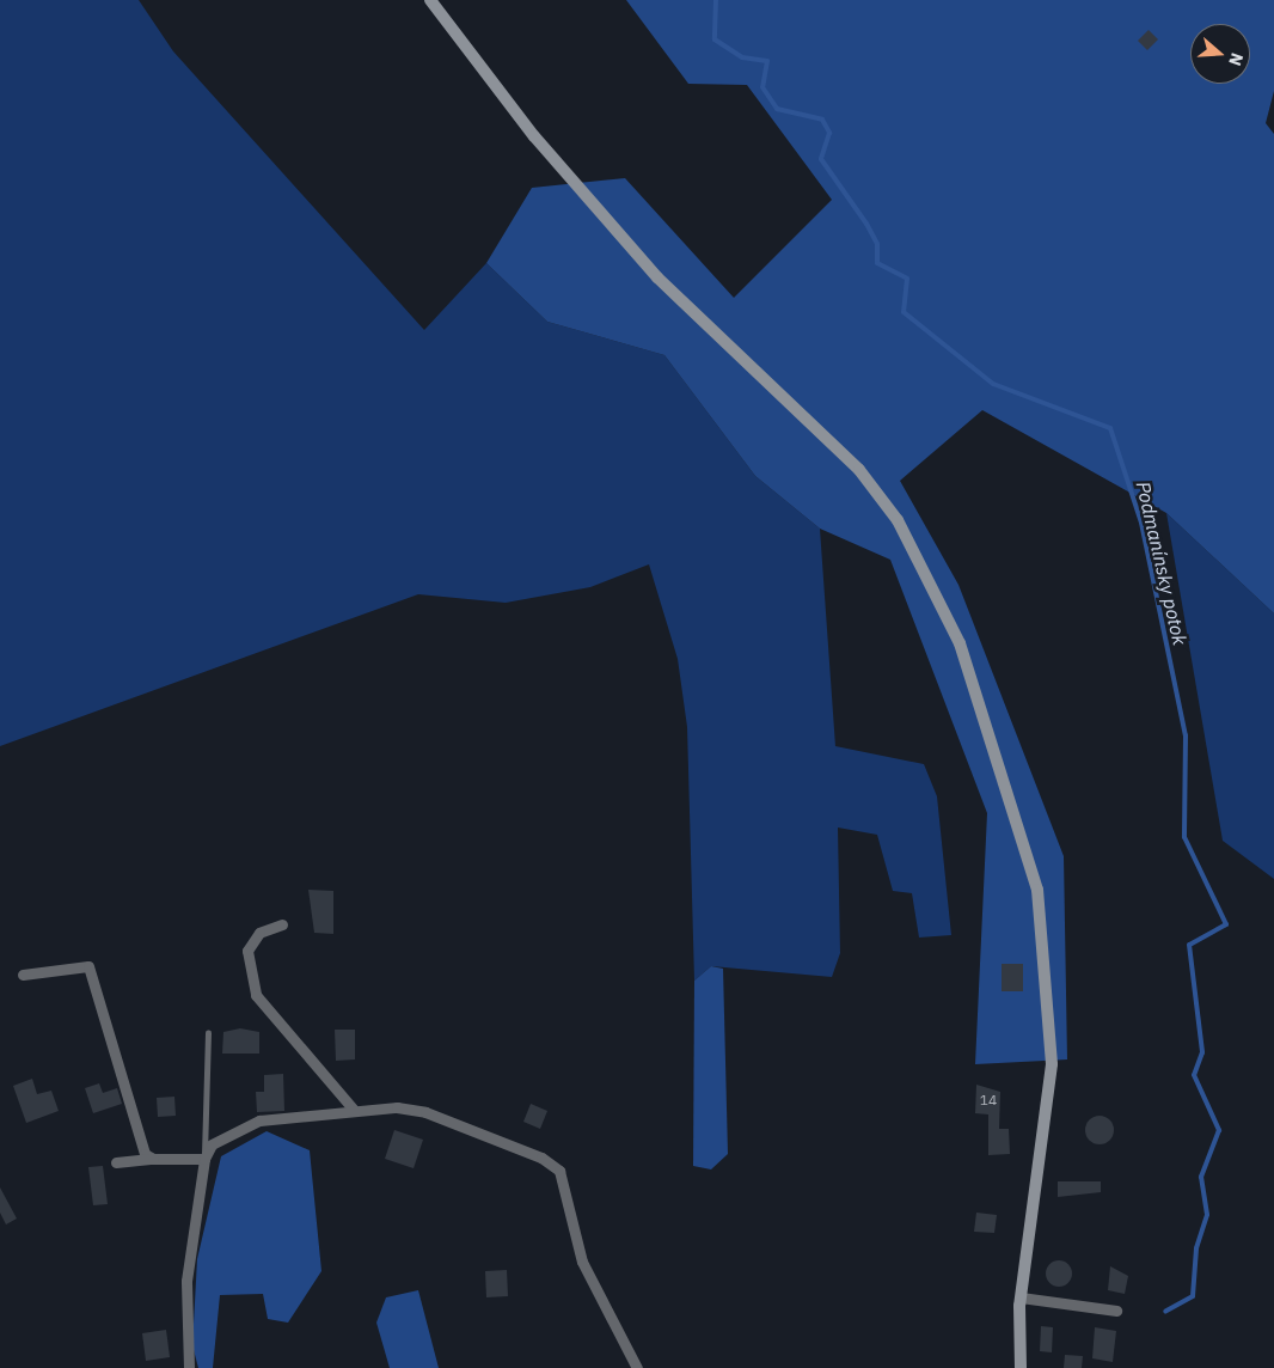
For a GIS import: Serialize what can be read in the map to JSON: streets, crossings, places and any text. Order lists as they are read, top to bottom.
{
  "water": ["Podmanínsky potok"],
  "house_numbers": ["14"],
  "north": "right"
}
